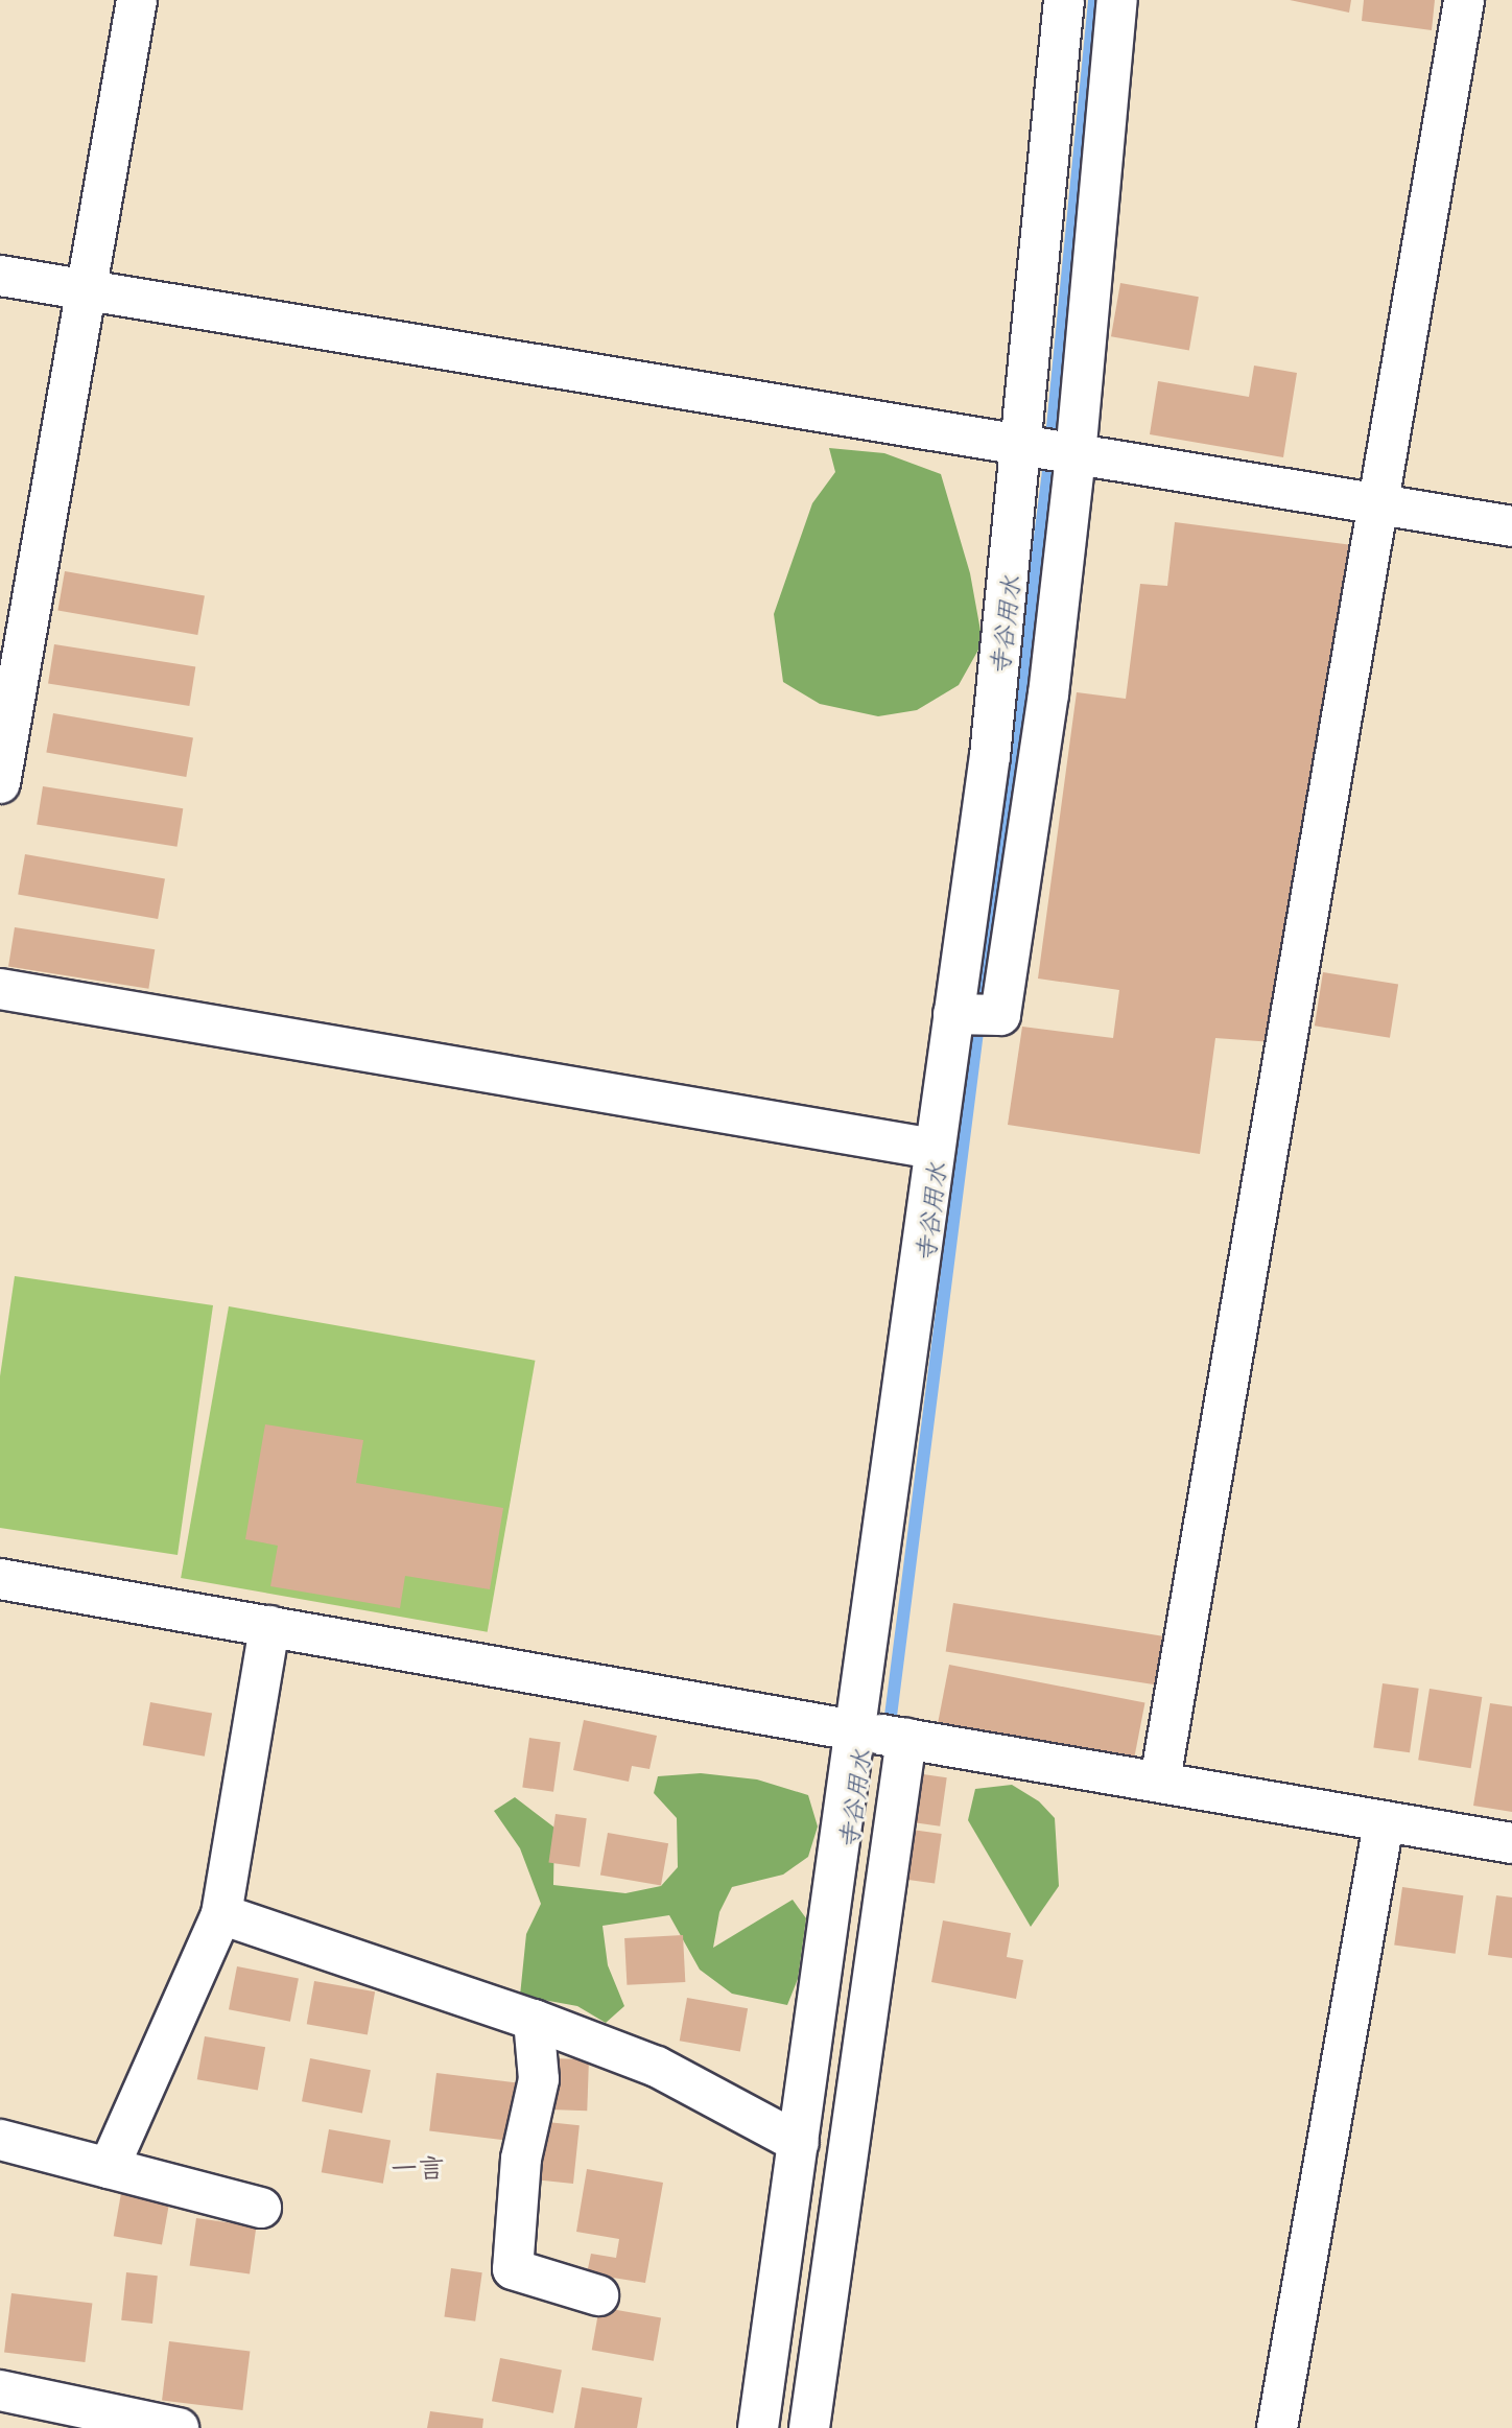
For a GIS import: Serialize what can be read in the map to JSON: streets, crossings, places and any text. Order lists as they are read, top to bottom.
{
  "districts": ["一言"],
  "water": ["寺谷用水"]
}
